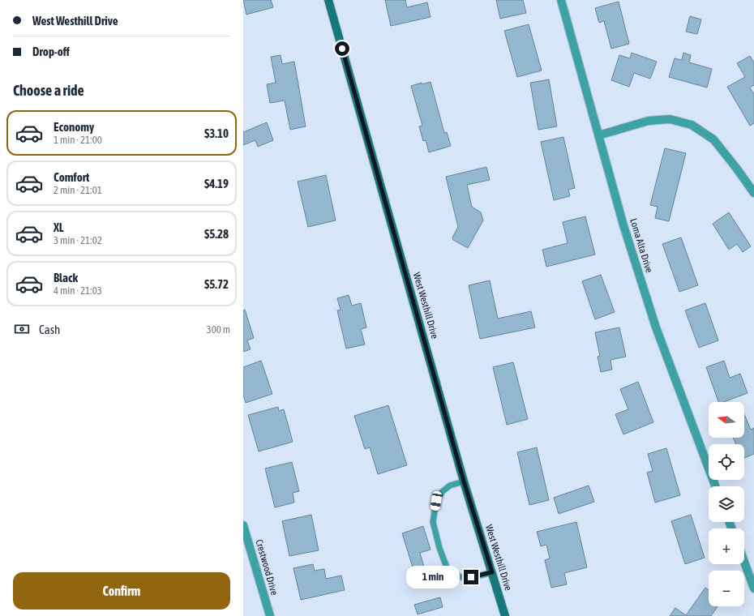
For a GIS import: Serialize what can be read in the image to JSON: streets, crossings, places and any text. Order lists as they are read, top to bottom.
{
  "streets": {
    "street": ["Loma Alta Drive", "West Westhill Drive", "Crestwood Drive"]
  },
  "north": "left",
  "page": {
    "banner": ["West Westhill Drive", "Drop-off"],
    "heading": "Choose a ride",
    "list": [
      {
        "name": "Economy",
        "note": "1 min · 21:00",
        "value": "$3.10"
      },
      {
        "name": "Comfort",
        "note": "2 min · 21:01",
        "value": "$4.19"
      },
      {
        "name": "XL",
        "note": "3 min · 21:02",
        "value": "$5.28"
      },
      {
        "name": "Black",
        "note": "4 min · 21:03",
        "value": "$5.72"
      }
    ],
    "pay": ["Cash", "300 m"],
    "map_buttons": ["+", "−"],
    "buttons": "Confirm",
    "bubble": "1 min"
  }
}
